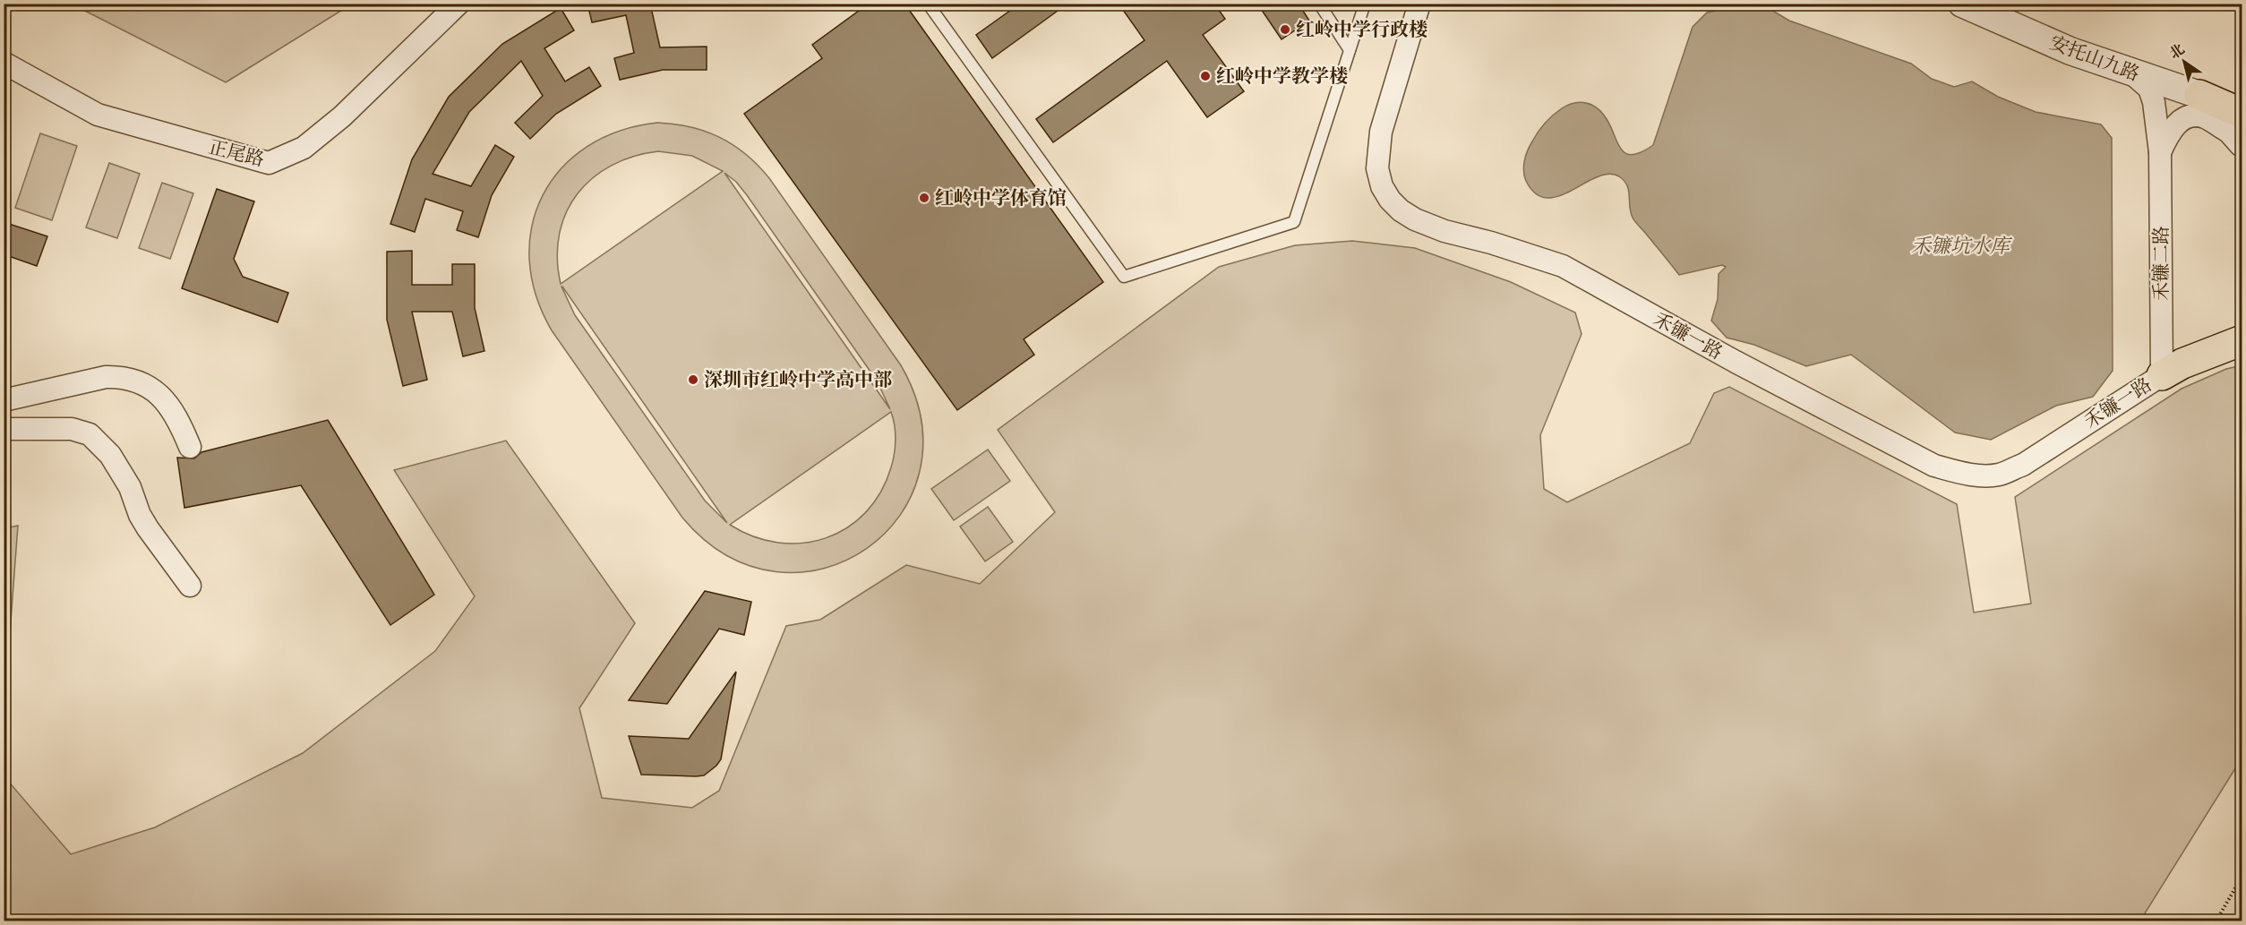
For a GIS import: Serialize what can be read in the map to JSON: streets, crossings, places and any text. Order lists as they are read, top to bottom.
{
  "streets": {
    "street": [
      "安托山九路",
      "正尾路",
      "禾镰二路",
      "禾镰一路"
    ]
  },
  "crossings": [
    ["安托山九路", "禾镰二路"],
    ["禾镰二路", "禾镰一路"]
  ],
  "water": ["禾镰坑水库"],
  "places": [
    "红岭中学行政楼",
    "红岭中学教学楼",
    "红岭中学体育馆",
    "深圳市红岭中学高中部"
  ],
  "north": "top left"
}
